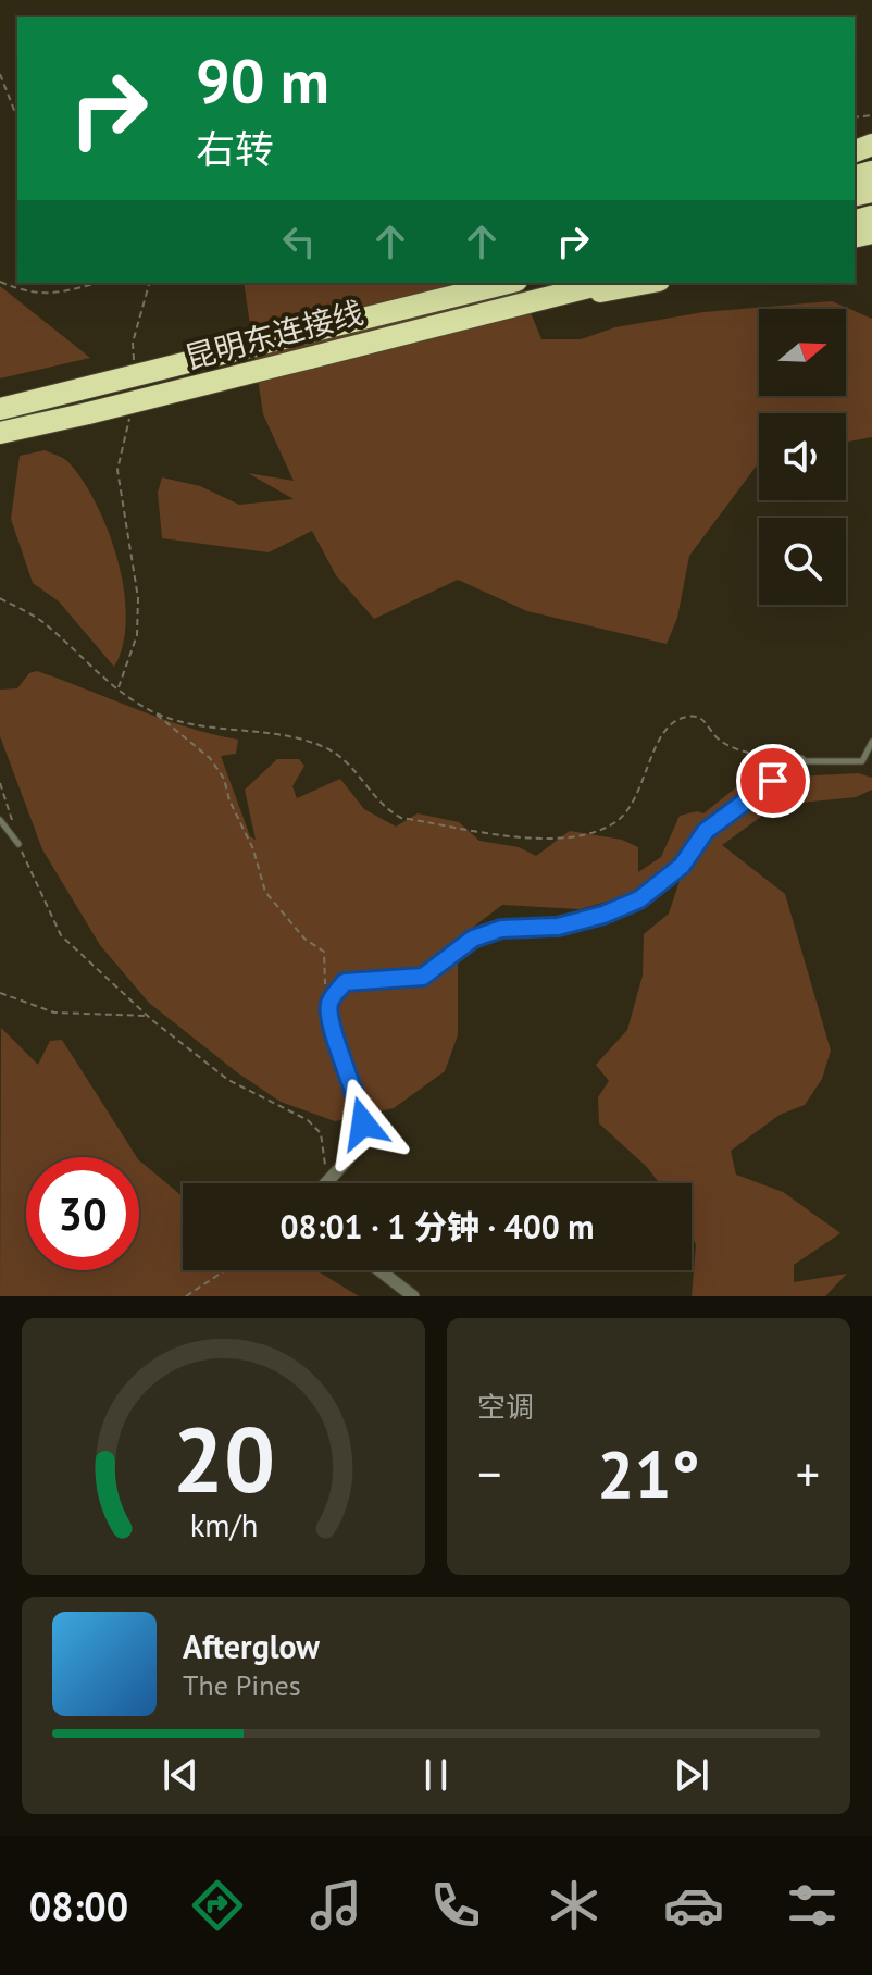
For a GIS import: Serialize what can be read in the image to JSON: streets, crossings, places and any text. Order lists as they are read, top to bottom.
{
  "streets": {
    "highway": ["昆明东连接线"]
  },
  "north": "right",
  "page": {
    "turn": ["90 m", "右转"],
    "limit": "30",
    "trip": "08:01 · 1 分钟 · 400 m",
    "tile": "空调",
    "heat": ["−", "21°", "+"],
    "song": ["Afterglow", "The Pines"],
    "tabs": "08:00",
    "gauge": ["20", "km/h"]
  }
}
